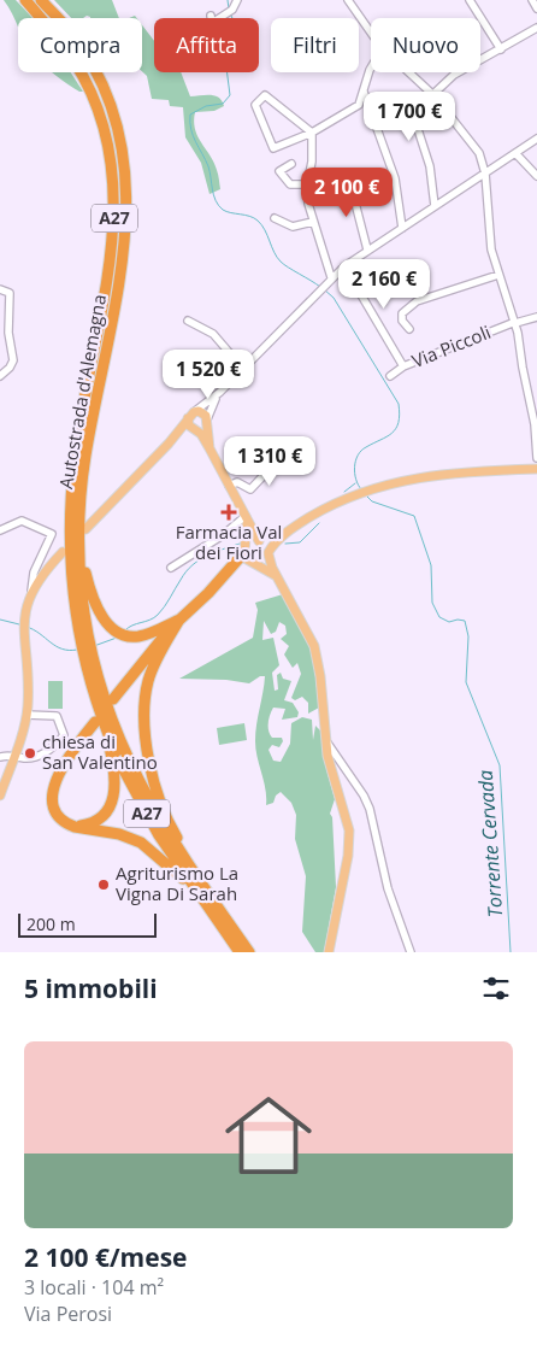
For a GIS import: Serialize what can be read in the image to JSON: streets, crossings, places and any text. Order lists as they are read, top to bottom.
{
  "streets": {
    "highway": ["A27", "Autostrada d'Alemagna"],
    "street": ["Via Piccoli"]
  },
  "crossings": [
    ["A27", "Autostrada d'Alemagna"]
  ],
  "water": ["Torrente Cervada"],
  "places": {
    "health": ["Farmacia Val dei Fiori"],
    "other": ["chiesa di San Valentino", "Agriturismo La Vigna Di Sarah"]
  },
  "scale_bar": "200 m",
  "page": {
    "chip": [
      "Compra",
      "Affitta",
      "Filtri",
      "Nuovo"
    ],
    "price": [
      "1 700 €",
      "2 100 €",
      "2 160 €",
      "1 520 €",
      "1 310 €"
    ],
    "scale": "200 m",
    "heading": "5 immobili",
    "list": [
      {
        "name": "2 100 €/mese",
        "note": "3 locali · 104 m² · Via Perosi"
      }
    ]
  }
}
